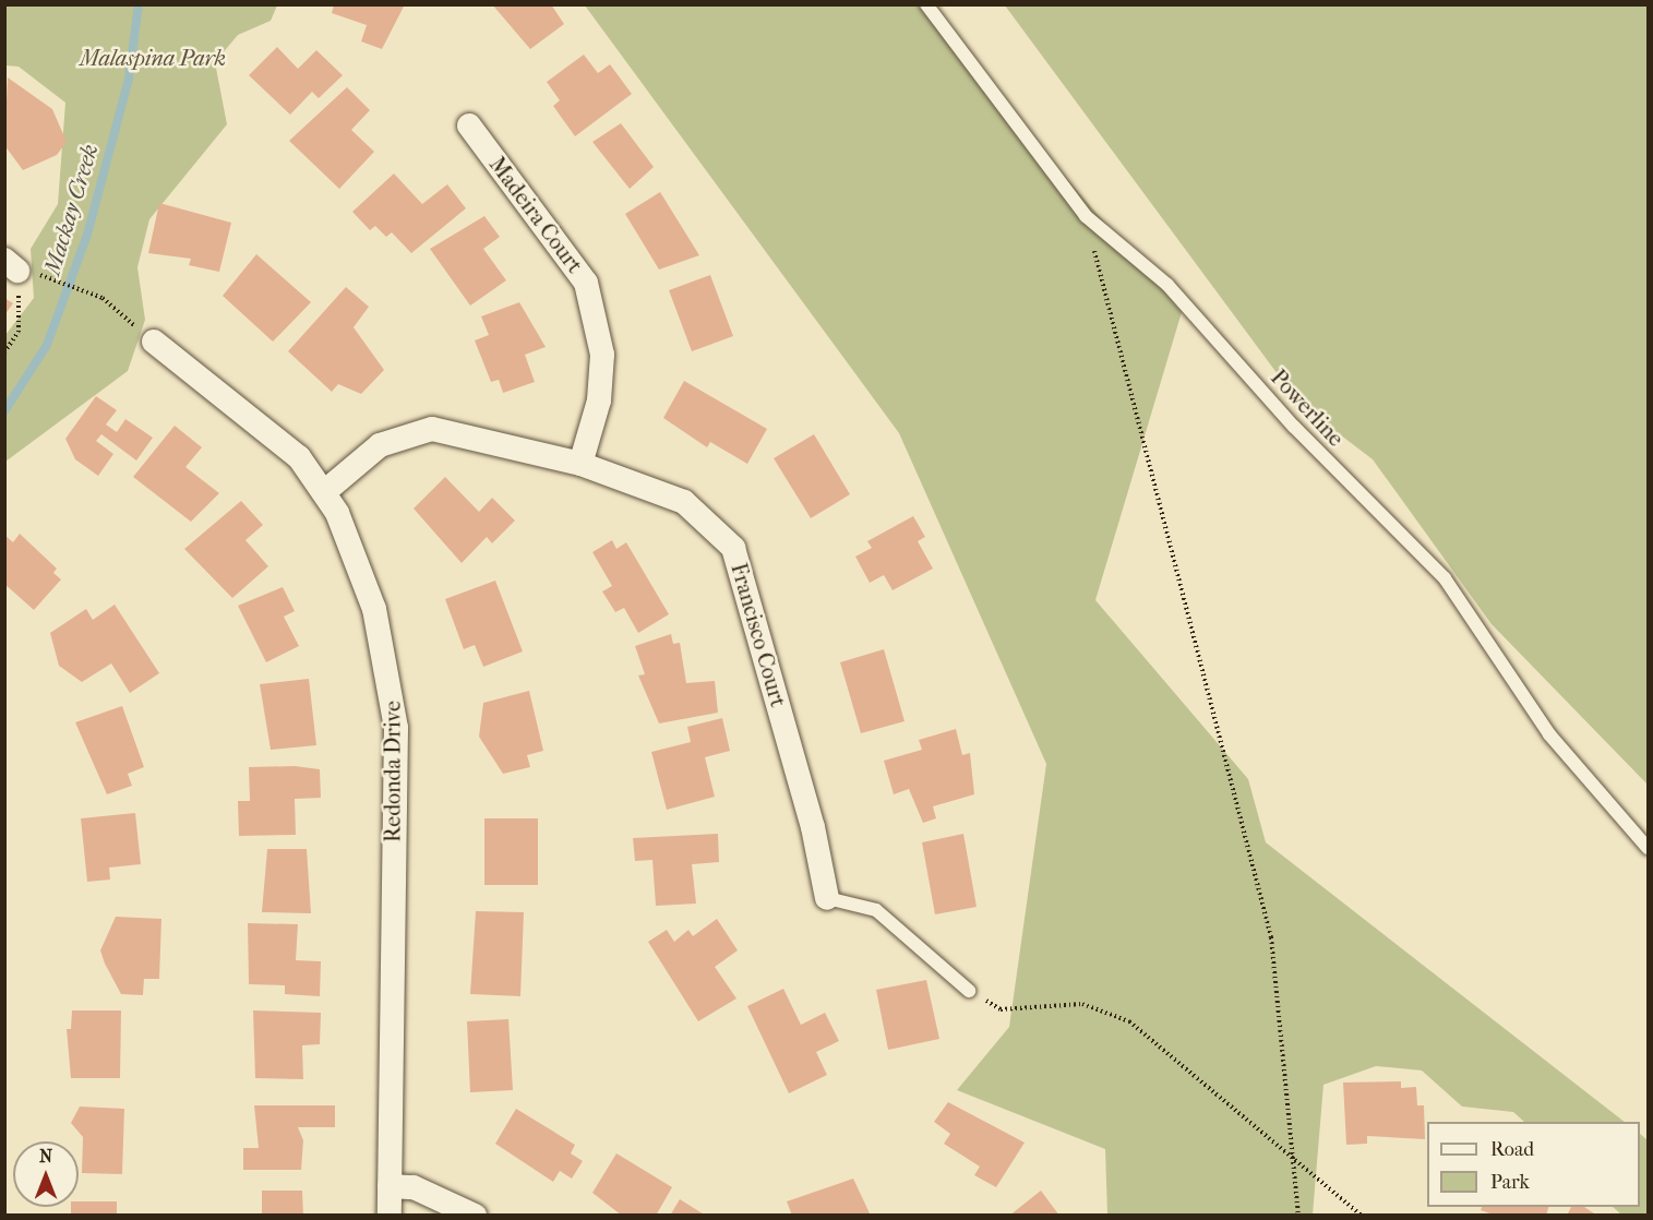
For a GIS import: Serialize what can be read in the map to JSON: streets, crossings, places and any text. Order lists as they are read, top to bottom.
{
  "streets": {
    "street": ["Madeira Court", "Francisco Court", "Redonda Drive"],
    "lane": ["Powerline"]
  },
  "crossings": [
    ["Madeira Court", "Francisco Court"],
    ["Francisco Court", "Redonda Drive"]
  ],
  "water": ["Mackay Creek"],
  "parks": ["Malaspina Park"],
  "legend": ["Road", "Park"],
  "north": "top"
}
